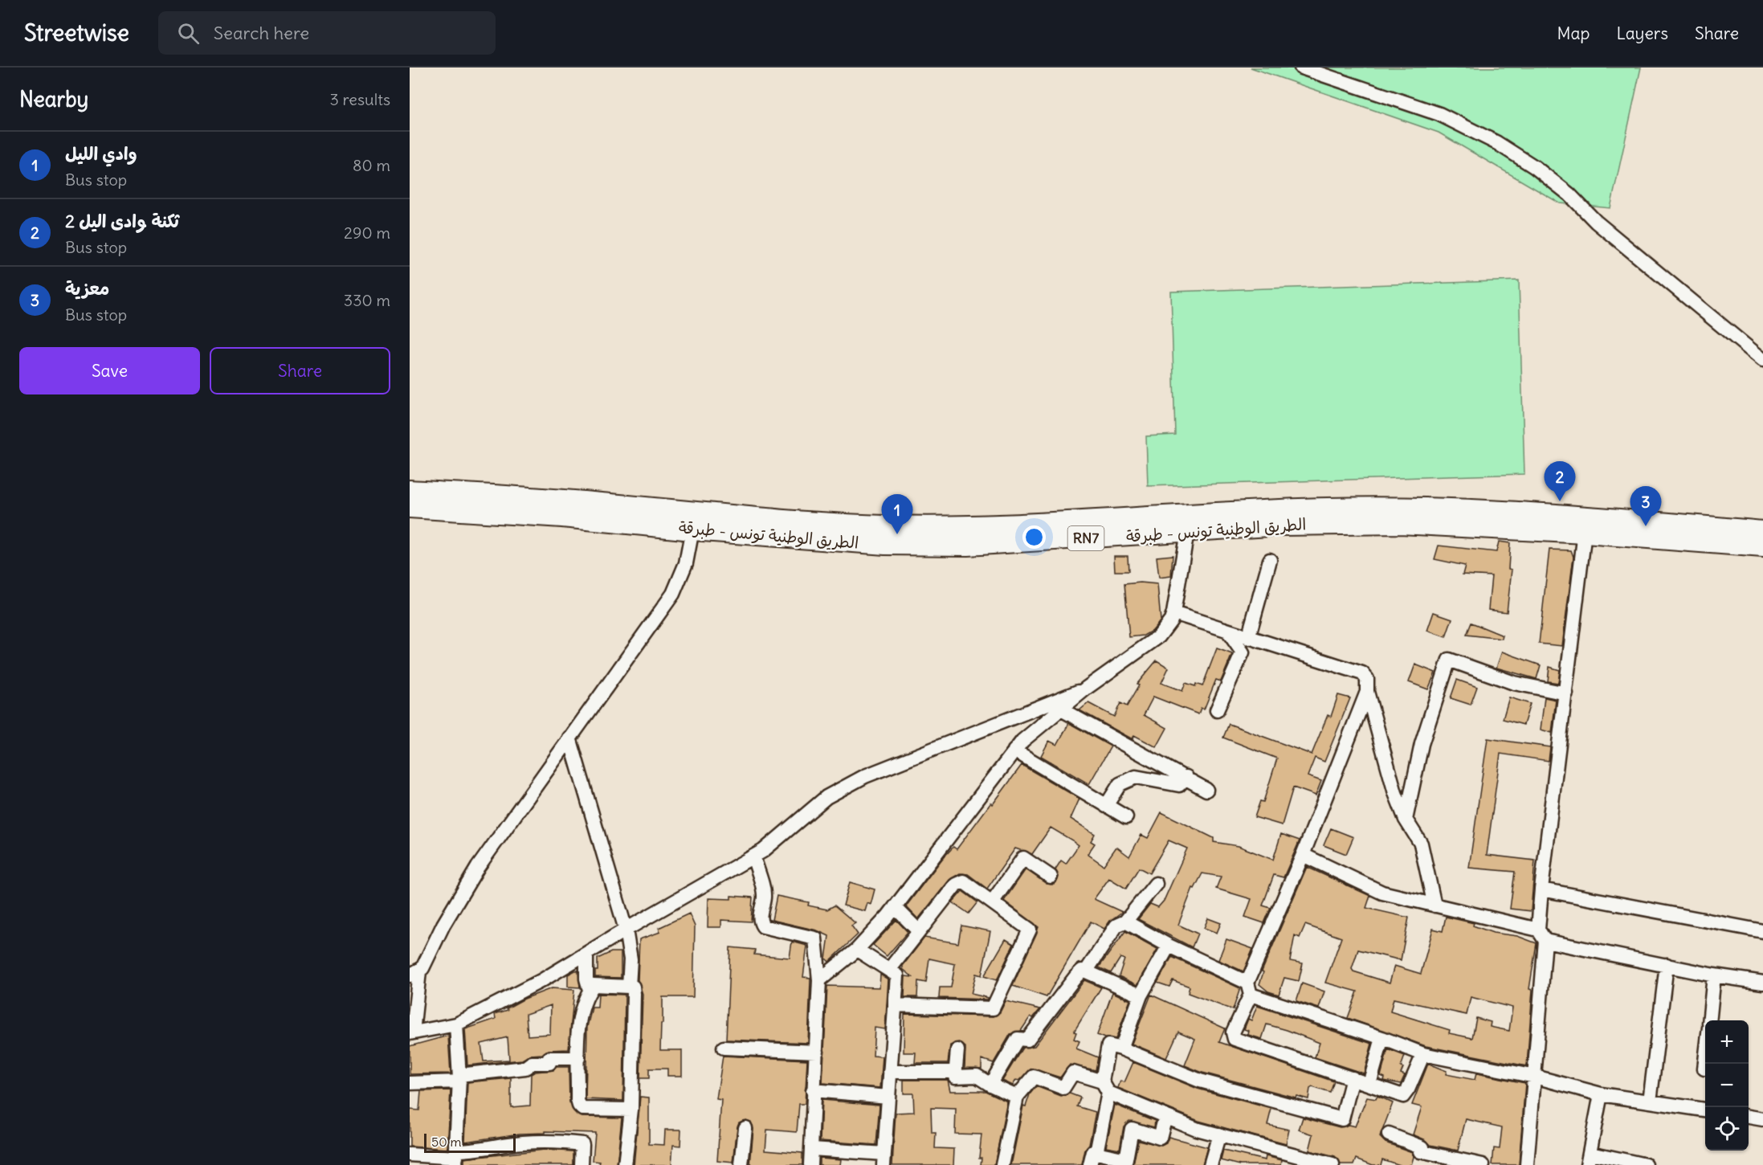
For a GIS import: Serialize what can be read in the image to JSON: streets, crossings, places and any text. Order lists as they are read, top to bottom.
{
  "streets": {
    "main road": ["الطريق الوطنية تونس - طبرقة", "RN7"]
  },
  "scale_bar": "50 m",
  "page": {
    "header": "Streetwise",
    "search": "Search here",
    "nav": ["Map", "Layers", "Share"],
    "heading": ["Nearby", "3 results"],
    "list": [
      {
        "mark": "1",
        "name": "وادي الليل",
        "note": "Bus stop",
        "value": "80 m"
      },
      {
        "mark": "2",
        "name": "ثكنة وادى اليل 2",
        "note": "Bus stop",
        "value": "290 m"
      },
      {
        "mark": "3",
        "name": "معزية",
        "note": "Bus stop",
        "value": "330 m"
      }
    ],
    "buttons": ["Save", "Share"],
    "pins": ["2", "3", "1"],
    "map_buttons": ["+", "−"],
    "scale": "50 m"
  }
}
